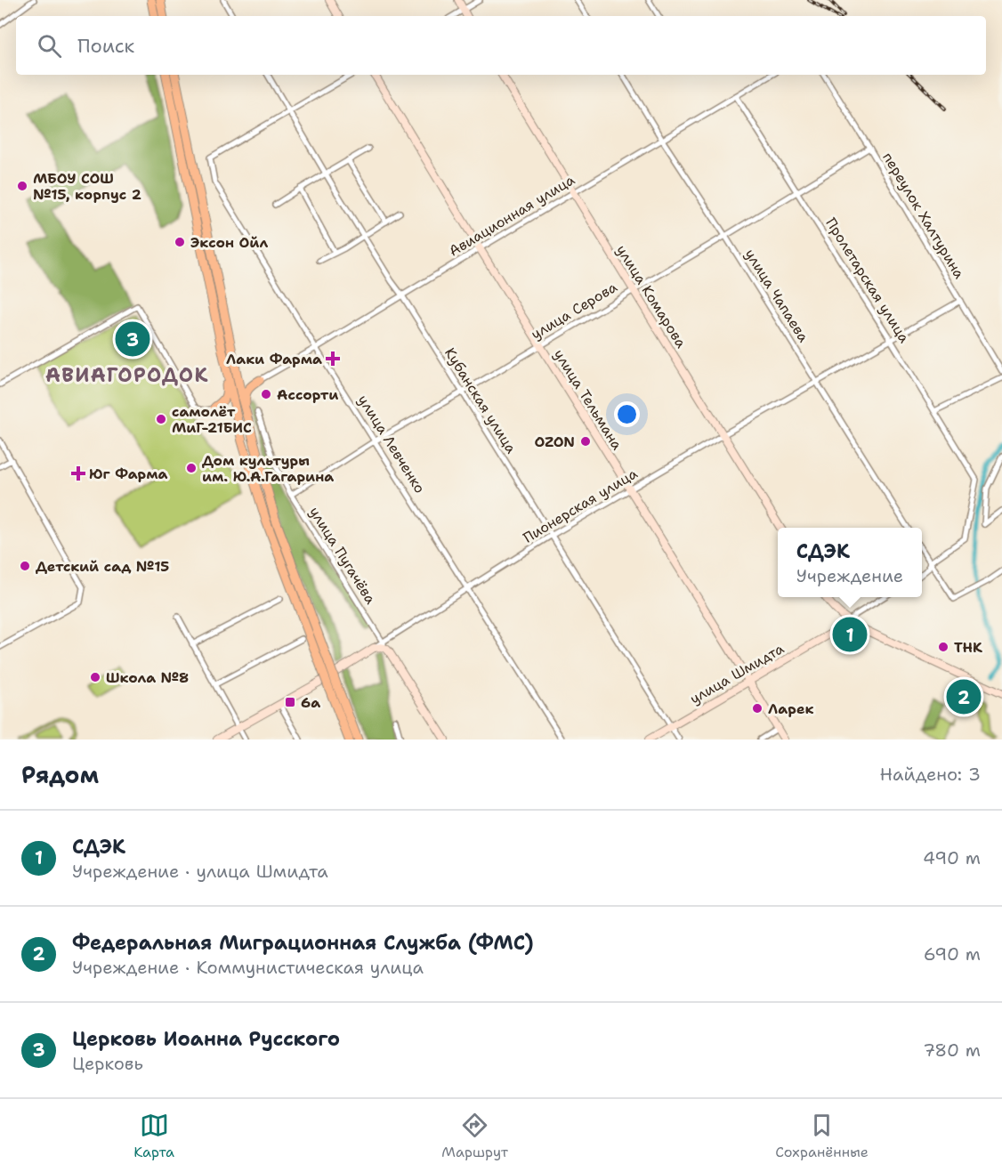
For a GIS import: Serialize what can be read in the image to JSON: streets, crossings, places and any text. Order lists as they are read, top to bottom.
{
  "streets": {
    "street": [
      "Авиационная улица",
      "переулок Халтурина",
      "Пролетарская улица",
      "улица Чапаева",
      "улица Комарова",
      "улица Серова",
      "улица Тельмана",
      "Кубанская улица",
      "улица Левченко",
      "Пионерская улица",
      "улица Пугачёва",
      "улица Шмидта"
    ]
  },
  "crossings": [
    ["Авиационная улица", "Пролетарская улица"],
    ["Авиационная улица", "улица Чапаева"],
    ["Авиационная улица", "улица Комарова"],
    ["Авиационная улица", "улица Тельмана"],
    ["Авиационная улица", "Кубанская улица"],
    ["Авиационная улица", "улица Левченко"],
    ["переулок Халтурина", "улица Серова"],
    ["переулок Халтурина", "Пионерская улица"],
    ["Пролетарская улица", "улица Серова"],
    ["Пролетарская улица", "Пионерская улица"],
    ["улица Чапаева", "улица Серова"],
    ["улица Чапаева", "Пионерская улица"],
    ["улица Комарова", "улица Серова"],
    ["улица Комарова", "Пионерская улица"],
    ["улица Серова", "улица Тельмана"],
    ["улица Серова", "Кубанская улица"],
    ["улица Серова", "улица Левченко"],
    ["улица Серова", "улица Пугачёва"],
    ["улица Тельмана", "Пионерская улица"],
    ["улица Тельмана", "улица Шмидта"],
    ["Кубанская улица", "улица Левченко"],
    ["Кубанская улица", "Пионерская улица"],
    ["Кубанская улица", "улица Шмидта"],
    ["улица Левченко", "Пионерская улица"],
    ["Пионерская улица", "улица Пугачёва"]
  ],
  "districts": ["АВИАГОРОДОК"],
  "places": {
    "other": [
      "МБОУ СОШ №15, корпус 2",
      "Эксон Ойл",
      "Ассорти",
      "самолёт МиГ-21БИС",
      "OZON",
      "Дом культуры им. Ю.А.Гагарина",
      "Детский сад №15",
      "ТНК",
      "Школа №8",
      "Ларек"
    ],
    "health": ["Лаки Фарма", "Юг Фарма"],
    "transit": ["6а"]
  },
  "page": {
    "search": "Поиск",
    "pins": ["3", "1", "2"],
    "popup": ["СДЭК", "Учреждение"],
    "heading": ["Рядом", "Найдено: 3"],
    "list": [
      {
        "mark": "1",
        "name": "СДЭК",
        "note": "Учреждение · улица Шмидта",
        "value": "490 m"
      },
      {
        "mark": "2",
        "name": "Федеральная Миграционная Служба (ФМС)",
        "note": "Учреждение · Коммунистическая улица",
        "value": "690 m"
      },
      {
        "mark": "3",
        "name": "Церковь Иоанна Русского",
        "note": "Церковь",
        "value": "780 m"
      }
    ],
    "nav": ["Карта", "Маршрут", "Сохранённые"]
  }
}
